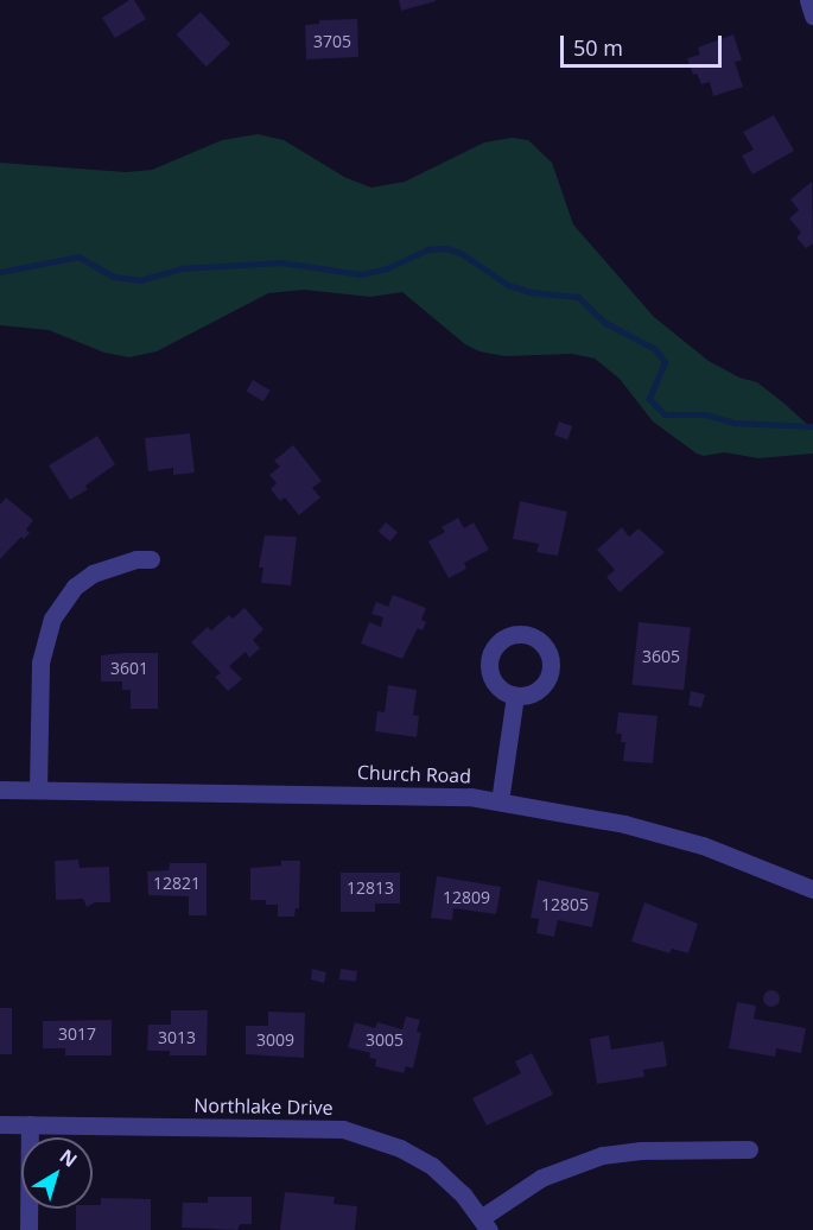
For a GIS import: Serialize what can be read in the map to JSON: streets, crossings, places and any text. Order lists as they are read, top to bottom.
{
  "streets": {
    "street": ["Church Road", "Northlake Drive"]
  },
  "house_numbers": [
    "3705",
    "3605",
    "3601",
    "12821",
    "12813",
    "12809",
    "12805",
    "3017",
    "3013",
    "3009",
    "3005"
  ],
  "scale_bar": "50 m",
  "north": "top right"
}
